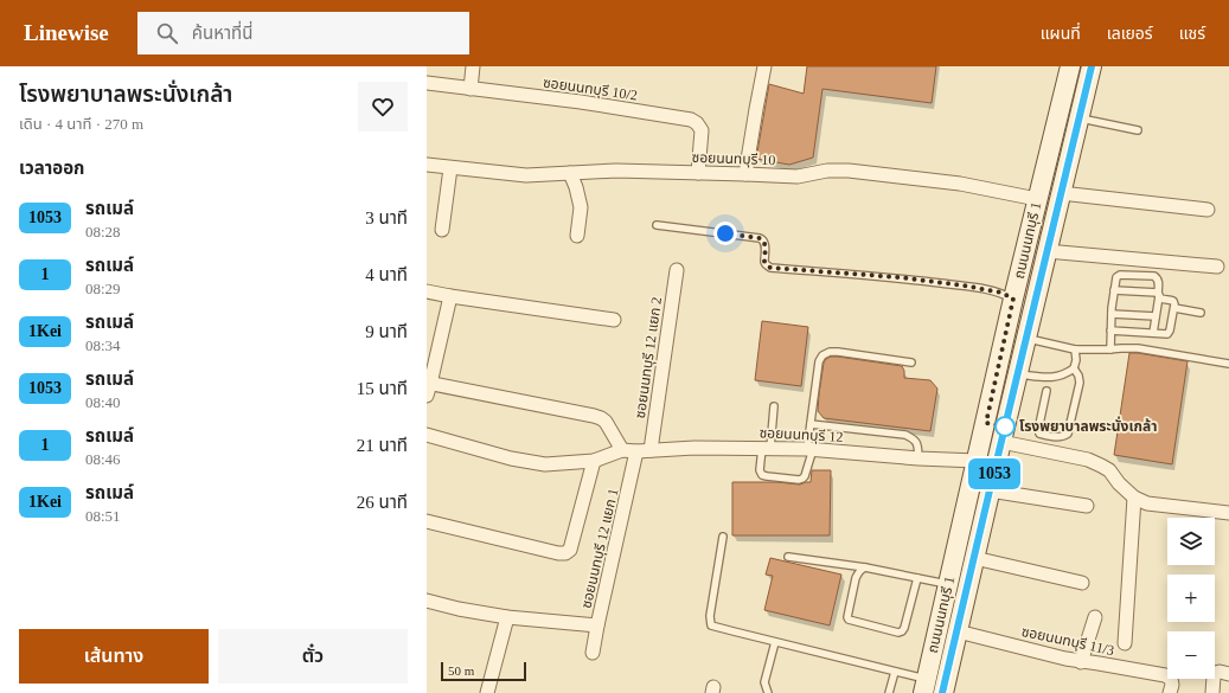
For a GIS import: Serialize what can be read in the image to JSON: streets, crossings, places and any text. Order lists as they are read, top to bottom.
{
  "streets": {
    "main road": ["ถนนนนทบุรี 1"],
    "street": [
      "ซอยนนทบุรี 10/2",
      "ซอยนนทบุรี 10",
      "ซอยนนทบุรี 12 แยก 2",
      "ซอยนนทบุรี 12",
      "ซอยนนทบุรี 12 แยก 1",
      "ซอยนนทบุรี 11/3"
    ]
  },
  "crossings": [
    ["ซอยนนทบุรี 10/2", "ซอยนนทบุรี 10"],
    ["ซอยนนทบุรี 10", "ถนนนนทบุรี 1"],
    ["ถนนนนทบุรี 1", "ซอยนนทบุรี 12"],
    ["ถนนนนทบุรี 1", "ซอยนนทบุรี 11/3"],
    ["ซอยนนทบุรี 12 แยก 2", "ซอยนนทบุรี 12"],
    ["ซอยนนทบุรี 12", "ซอยนนทบุรี 12 แยก 1"]
  ],
  "places": ["โรงพยาบาลพระนั่งเกล้า"],
  "lines": ["bus line 1053"],
  "scale_bar": "50 m",
  "page": {
    "header": "Linewise",
    "search": "ค้นหาที่นี่",
    "nav": ["แผนที่", "เลเยอร์", "แชร์"],
    "heading": [
      ["โรงพยาบาลพระนั่งเกล้า", "เดิน · 4 นาที · 270 m"],
      "เวลาออก"
    ],
    "on_map": "1053",
    "list": [
      {
        "mark": "1053",
        "name": "รถเมล์",
        "note": "08:28",
        "value": "3 นาที"
      },
      {
        "mark": "1",
        "name": "รถเมล์",
        "note": "08:29",
        "value": "4 นาที"
      },
      {
        "mark": "1Kei",
        "name": "รถเมล์",
        "note": "08:34",
        "value": "9 นาที"
      },
      {
        "mark": "1053",
        "name": "รถเมล์",
        "note": "08:40",
        "value": "15 นาที"
      },
      {
        "mark": "1",
        "name": "รถเมล์",
        "note": "08:46",
        "value": "21 นาที"
      },
      {
        "mark": "1Kei",
        "name": "รถเมล์",
        "note": "08:51",
        "value": "26 นาที"
      }
    ],
    "map_buttons": ["+", "−"],
    "buttons": ["เส้นทาง", "ตั๋ว"],
    "scale": "50 m"
  }
}
